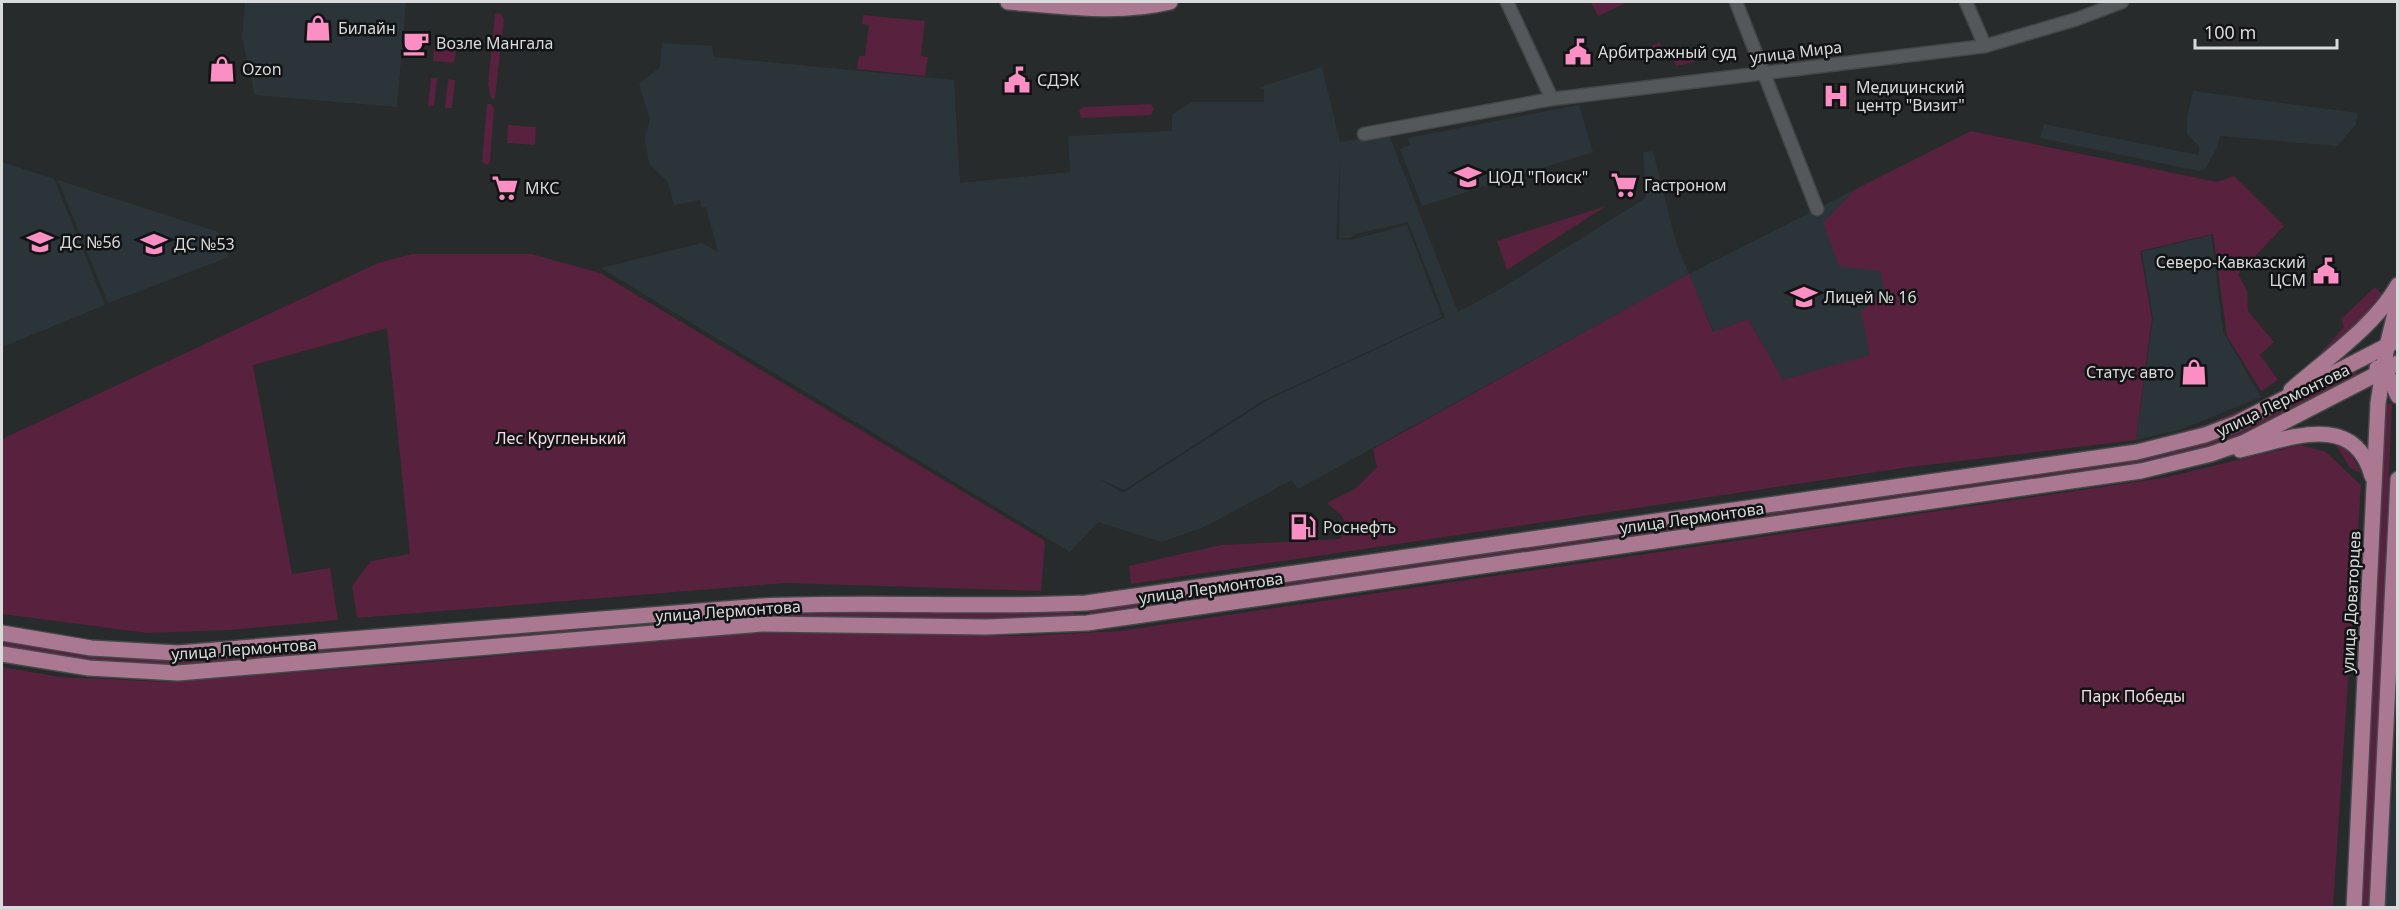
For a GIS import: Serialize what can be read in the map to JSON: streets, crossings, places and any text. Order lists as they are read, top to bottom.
{
  "streets": {
    "main road": ["улица Лермонтова", "улица Доваторцев"],
    "street": ["улица Мира"]
  },
  "crossings": [
    ["улица Лермонтова", "улица Доваторцев"]
  ],
  "parks": ["Лес Кругленький", "Парк Победы"],
  "places": {
    "shop": ["Билайн", "Ozon", "Статус авто"],
    "cafe": ["Возле Мангала"],
    "public building": ["Арбитражный суд", "СДЭК", "Северо-Кавказский ЦСМ"],
    "hospital": ["Медицинский центр \"Визит\""],
    "school or university": [
      "ЦОД \"Поиск\"",
      "ДС №56",
      "ДС №53",
      "Лицей № 16"
    ],
    "supermarket": ["Гастроном", "МКС"],
    "fuel station": ["Роснефть"]
  },
  "scale_bar": "100 m"
}
